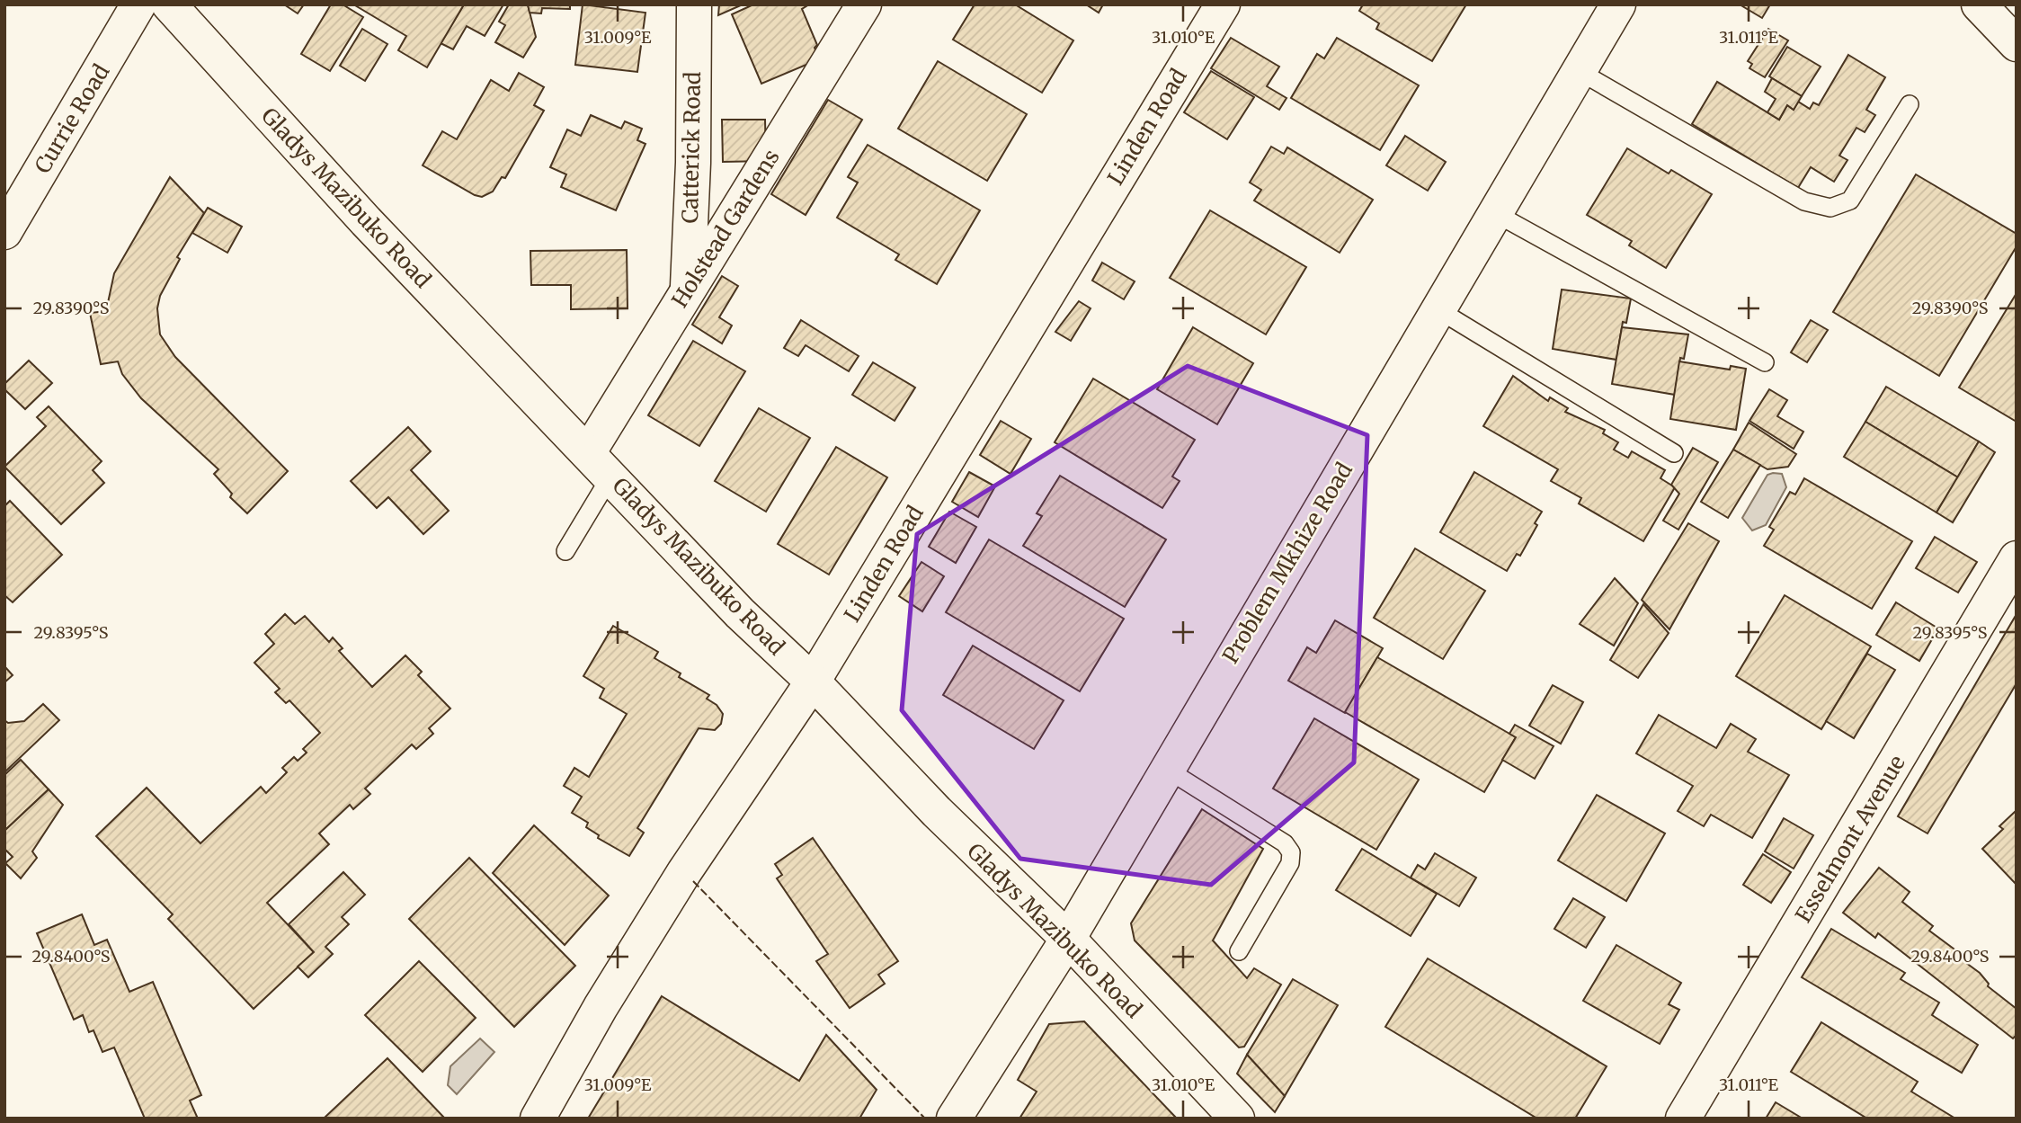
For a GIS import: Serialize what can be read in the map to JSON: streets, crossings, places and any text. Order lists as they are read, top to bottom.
{
  "streets": {
    "street": [
      "Currie Road",
      "Linden Road",
      "Catterick Road",
      "Gladys Mazibuko Road",
      "Holstead Gardens",
      "Problem Mkhize Road",
      "Esselmont Avenue"
    ]
  },
  "crossings": [
    ["Linden Road", "Gladys Mazibuko Road"],
    ["Catterick Road", "Holstead Gardens"],
    ["Gladys Mazibuko Road", "Holstead Gardens"],
    ["Gladys Mazibuko Road", "Problem Mkhize Road"]
  ],
  "coordinates": [
    "31.009°E",
    "31.010°E",
    "31.011°E",
    "29.8390°S",
    "29.8395°S",
    "29.8400°S"
  ]
}
